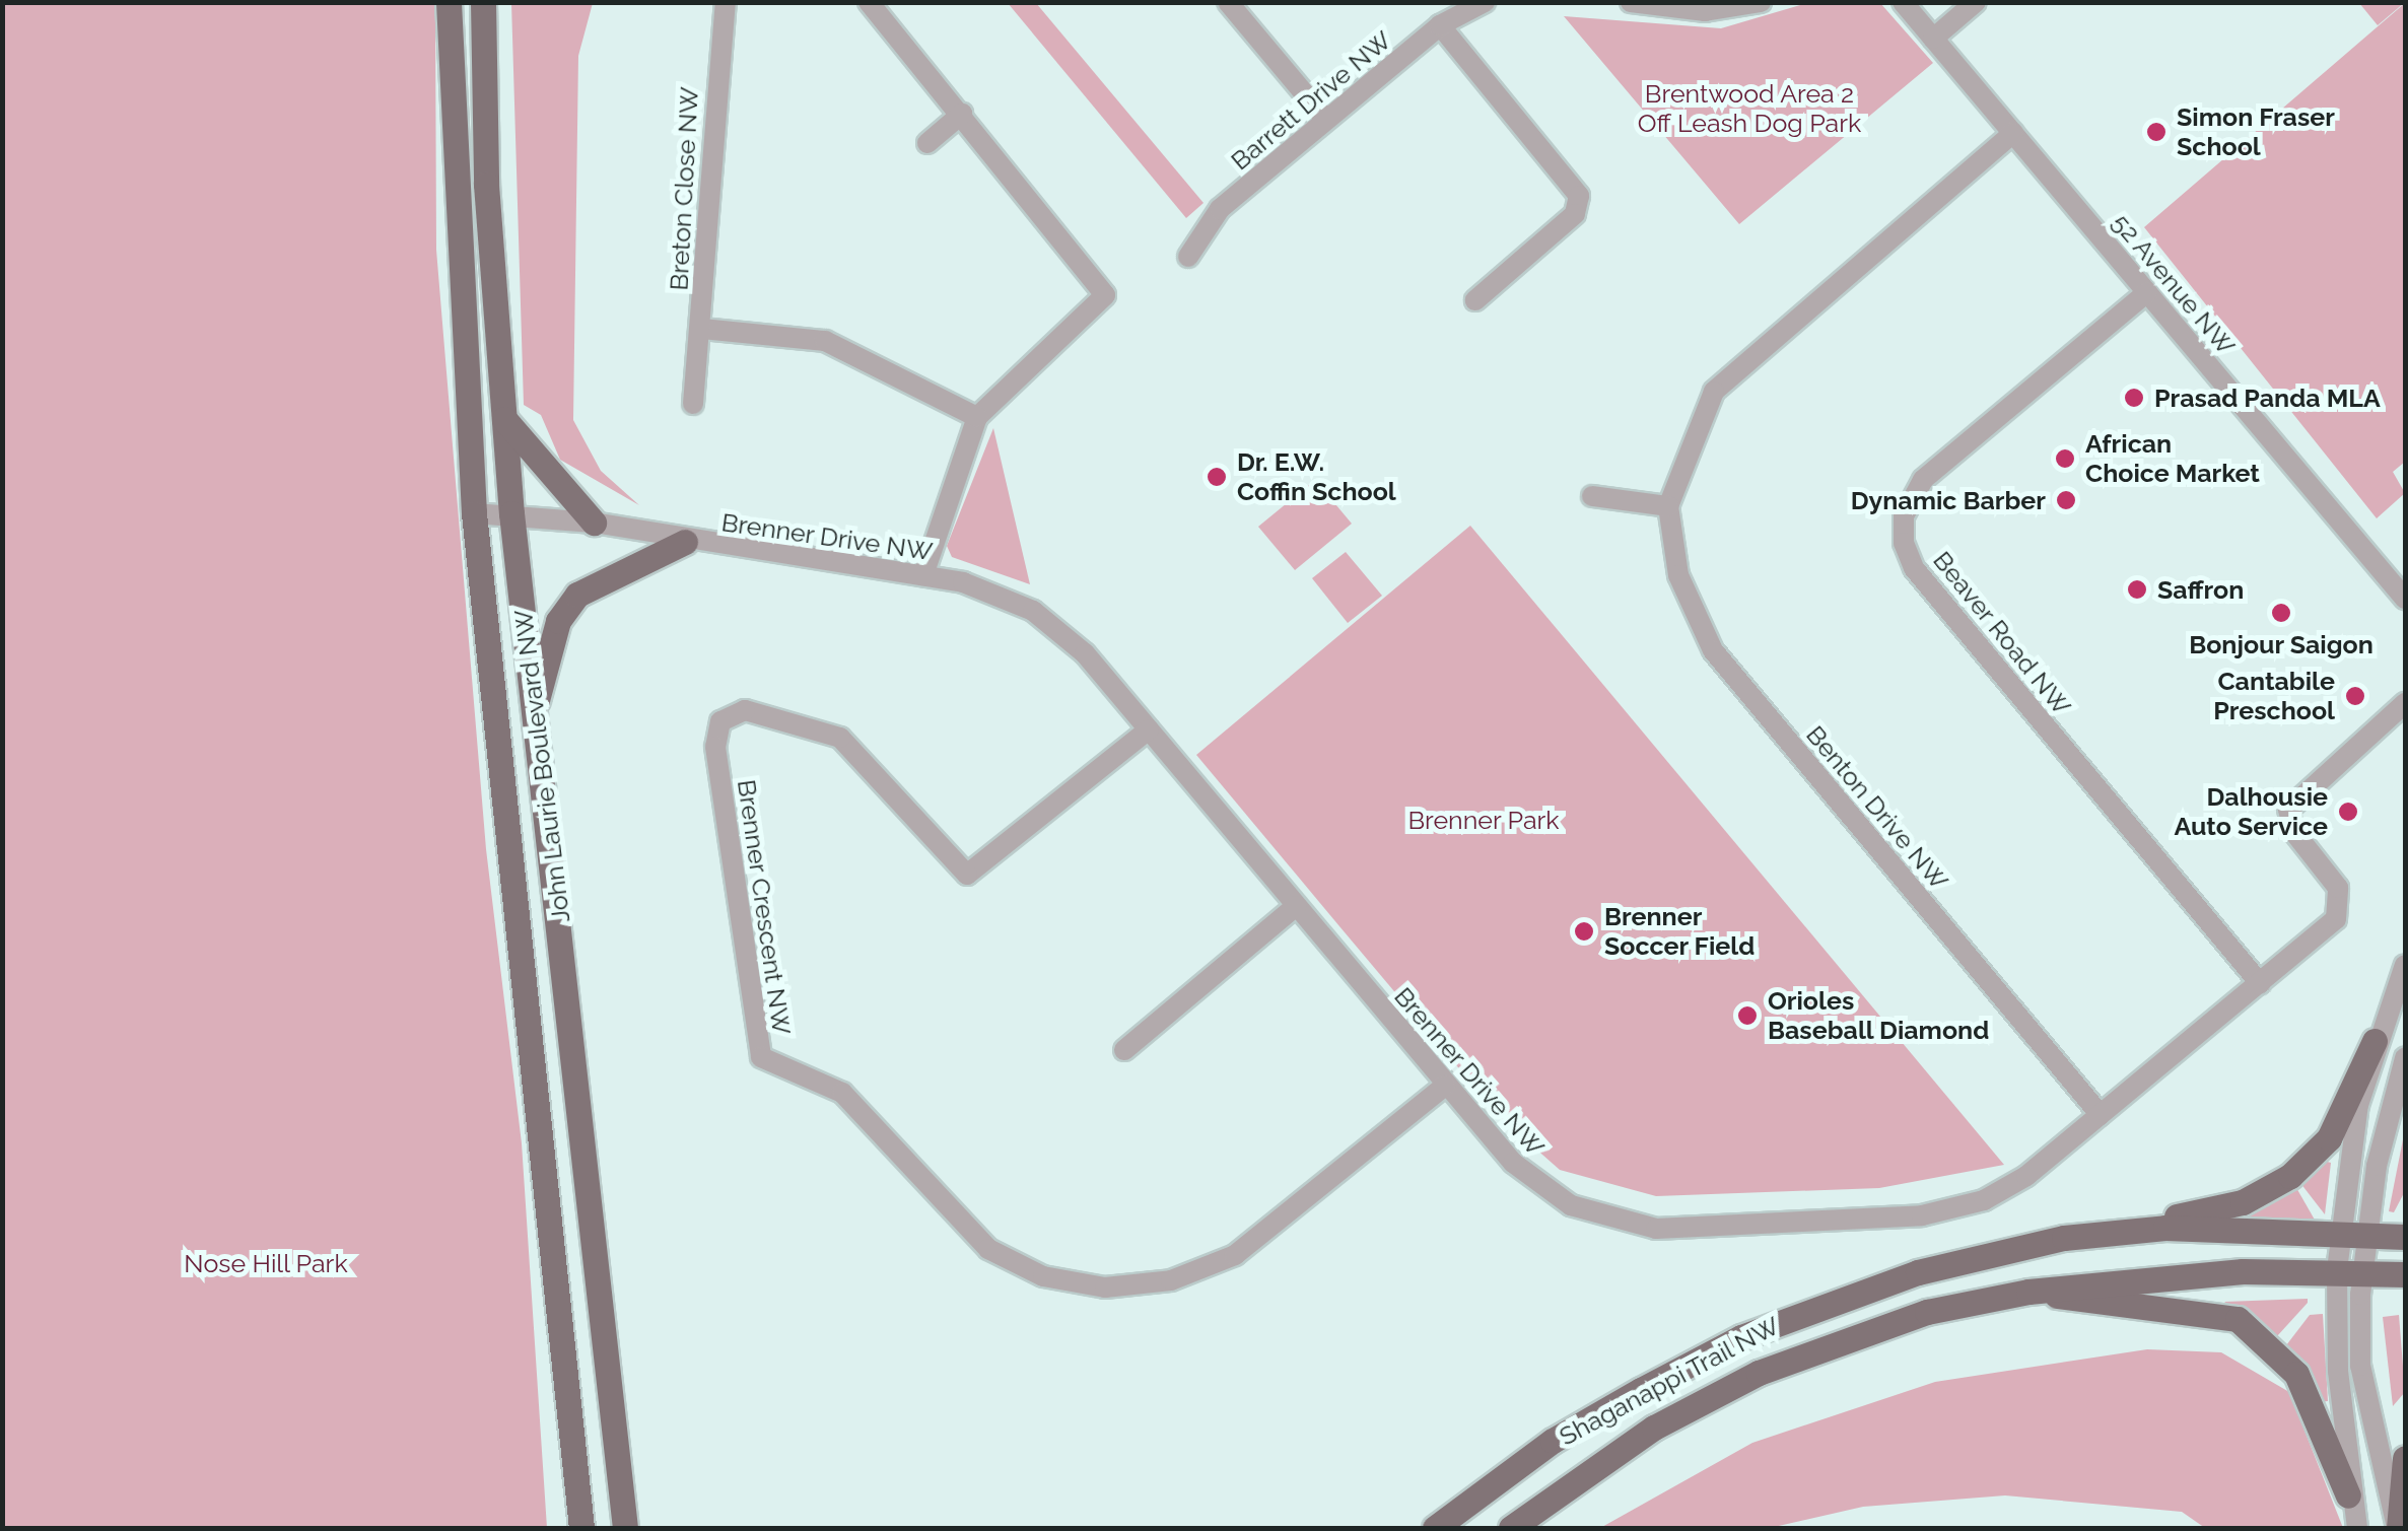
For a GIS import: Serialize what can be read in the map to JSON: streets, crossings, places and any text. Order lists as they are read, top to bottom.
{
  "streets": {
    "main road": ["John Laurie Boulevard NW", "Shaganappi Trail NW"],
    "street": [
      "Barrett Drive NW",
      "Breton Close NW",
      "52 Avenue NW",
      "Brenner Drive NW",
      "Beaver Road NW",
      "Benton Drive NW",
      "Brenner Crescent NW"
    ]
  },
  "crossings": [
    ["52 Avenue NW", "Beaver Road NW"],
    ["Brenner Drive NW", "Beaver Road NW"],
    ["Brenner Drive NW", "John Laurie Boulevard NW"],
    ["Brenner Drive NW", "Benton Drive NW"],
    ["Brenner Drive NW", "Brenner Crescent NW"]
  ],
  "parks": ["Brentwood Area 2 Off Leash Dog Park", "Brenner Park", "Nose Hill Park"],
  "places": [
    "Simon Fraser School",
    "Prasad Panda MLA",
    "African Choice Market",
    "Dr. E.W. Coffin School",
    "Dynamic Barber",
    "Saffron",
    "Bonjour Saigon",
    "Cantabile Preschool",
    "Dalhousie Auto Service",
    "Brenner Soccer Field",
    "Orioles Baseball Diamond"
  ]
}
